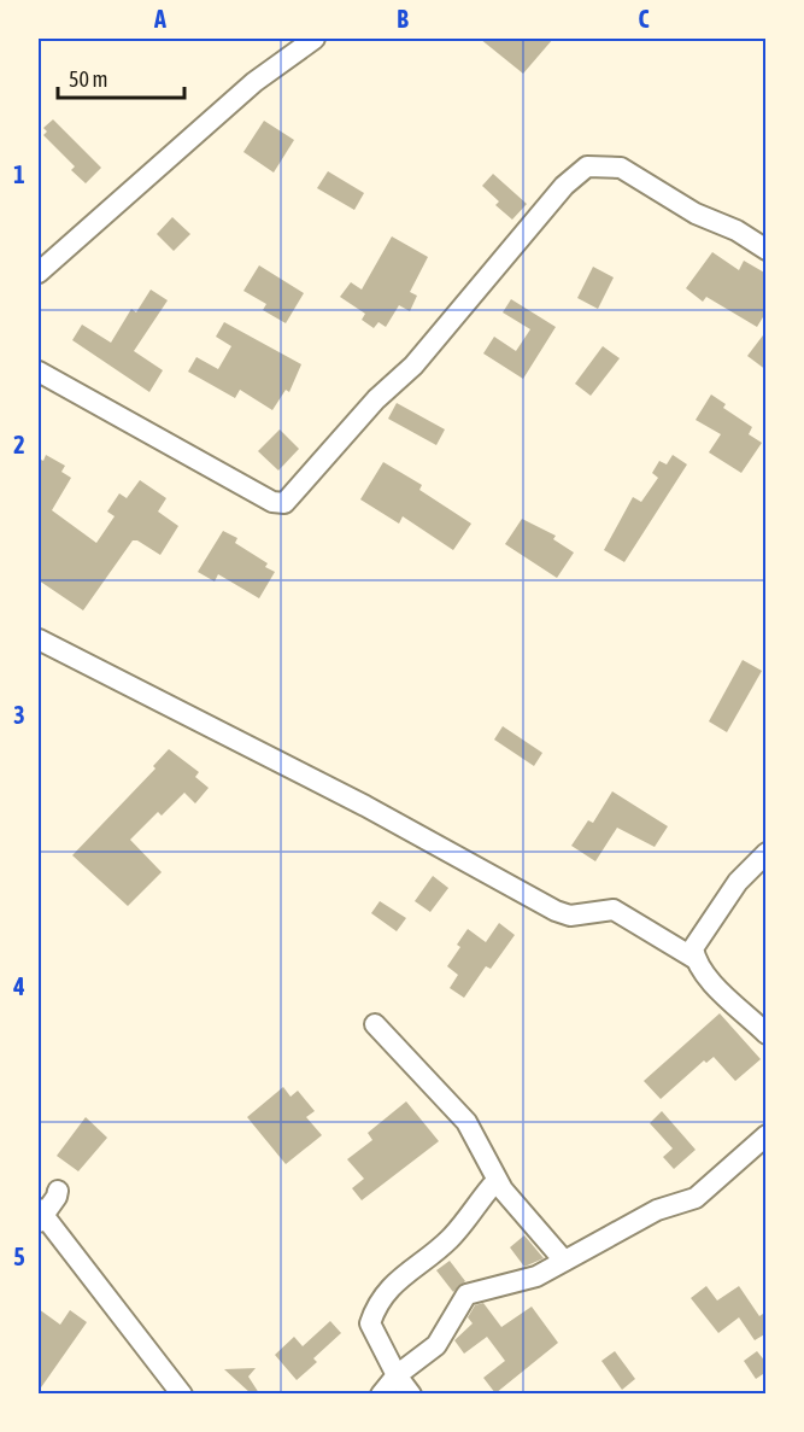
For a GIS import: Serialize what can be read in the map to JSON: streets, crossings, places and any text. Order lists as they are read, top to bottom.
{
  "scale_bar": "50 m",
  "grid": {
    "columns": ["A", "B", "C"],
    "rows": [
      "1",
      "2",
      "3",
      "4",
      "5"
    ]
  }
}
